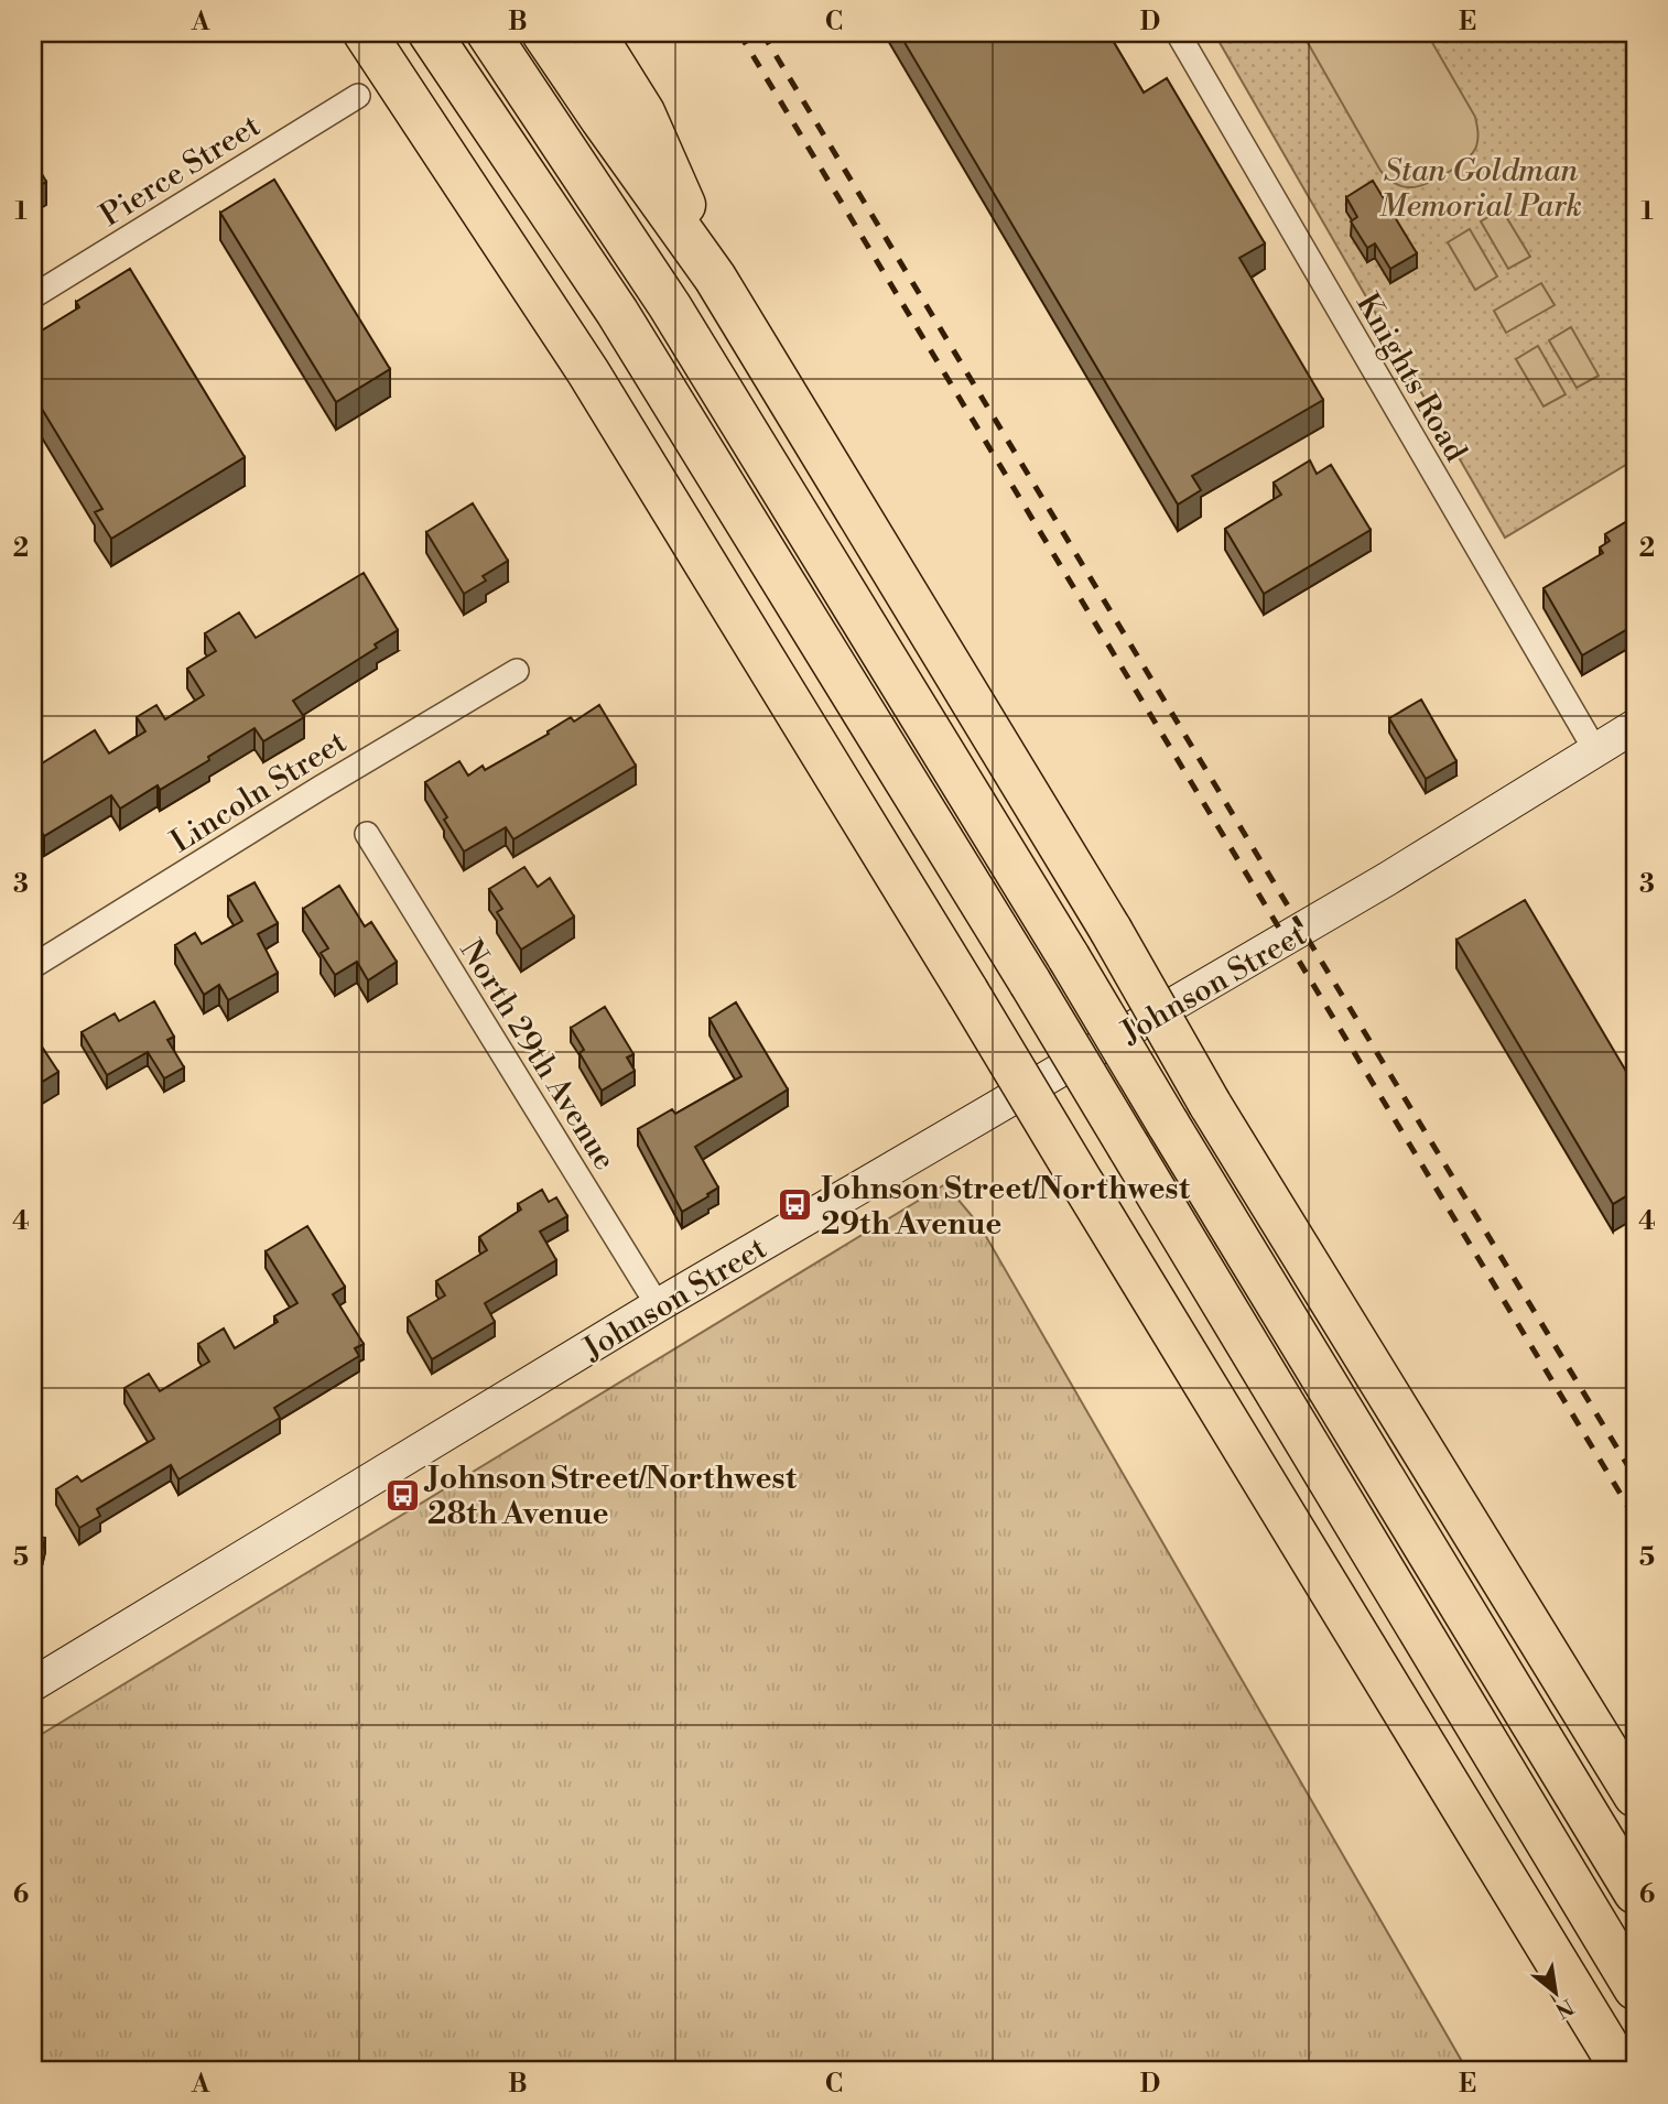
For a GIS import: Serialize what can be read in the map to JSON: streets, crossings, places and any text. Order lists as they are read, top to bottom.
{
  "streets": {
    "street": [
      "Pierce Street",
      "Knights Road",
      "Lincoln Street",
      "Johnson Street",
      "North 29th Avenue"
    ]
  },
  "crossings": [
    ["Knights Road", "Johnson Street"],
    ["Johnson Street", "North 29th Avenue"]
  ],
  "parks": ["Stan Goldman Memorial Park"],
  "places": {
    "bus stop": ["Johnson Street/Northwest 29th Avenue", "Johnson Street/Northwest 28th Avenue"]
  },
  "north": "bottom right",
  "grid": {
    "columns": [
      "A",
      "B",
      "C",
      "D",
      "E"
    ],
    "rows": [
      "1",
      "2",
      "3",
      "4",
      "5",
      "6"
    ]
  }
}
